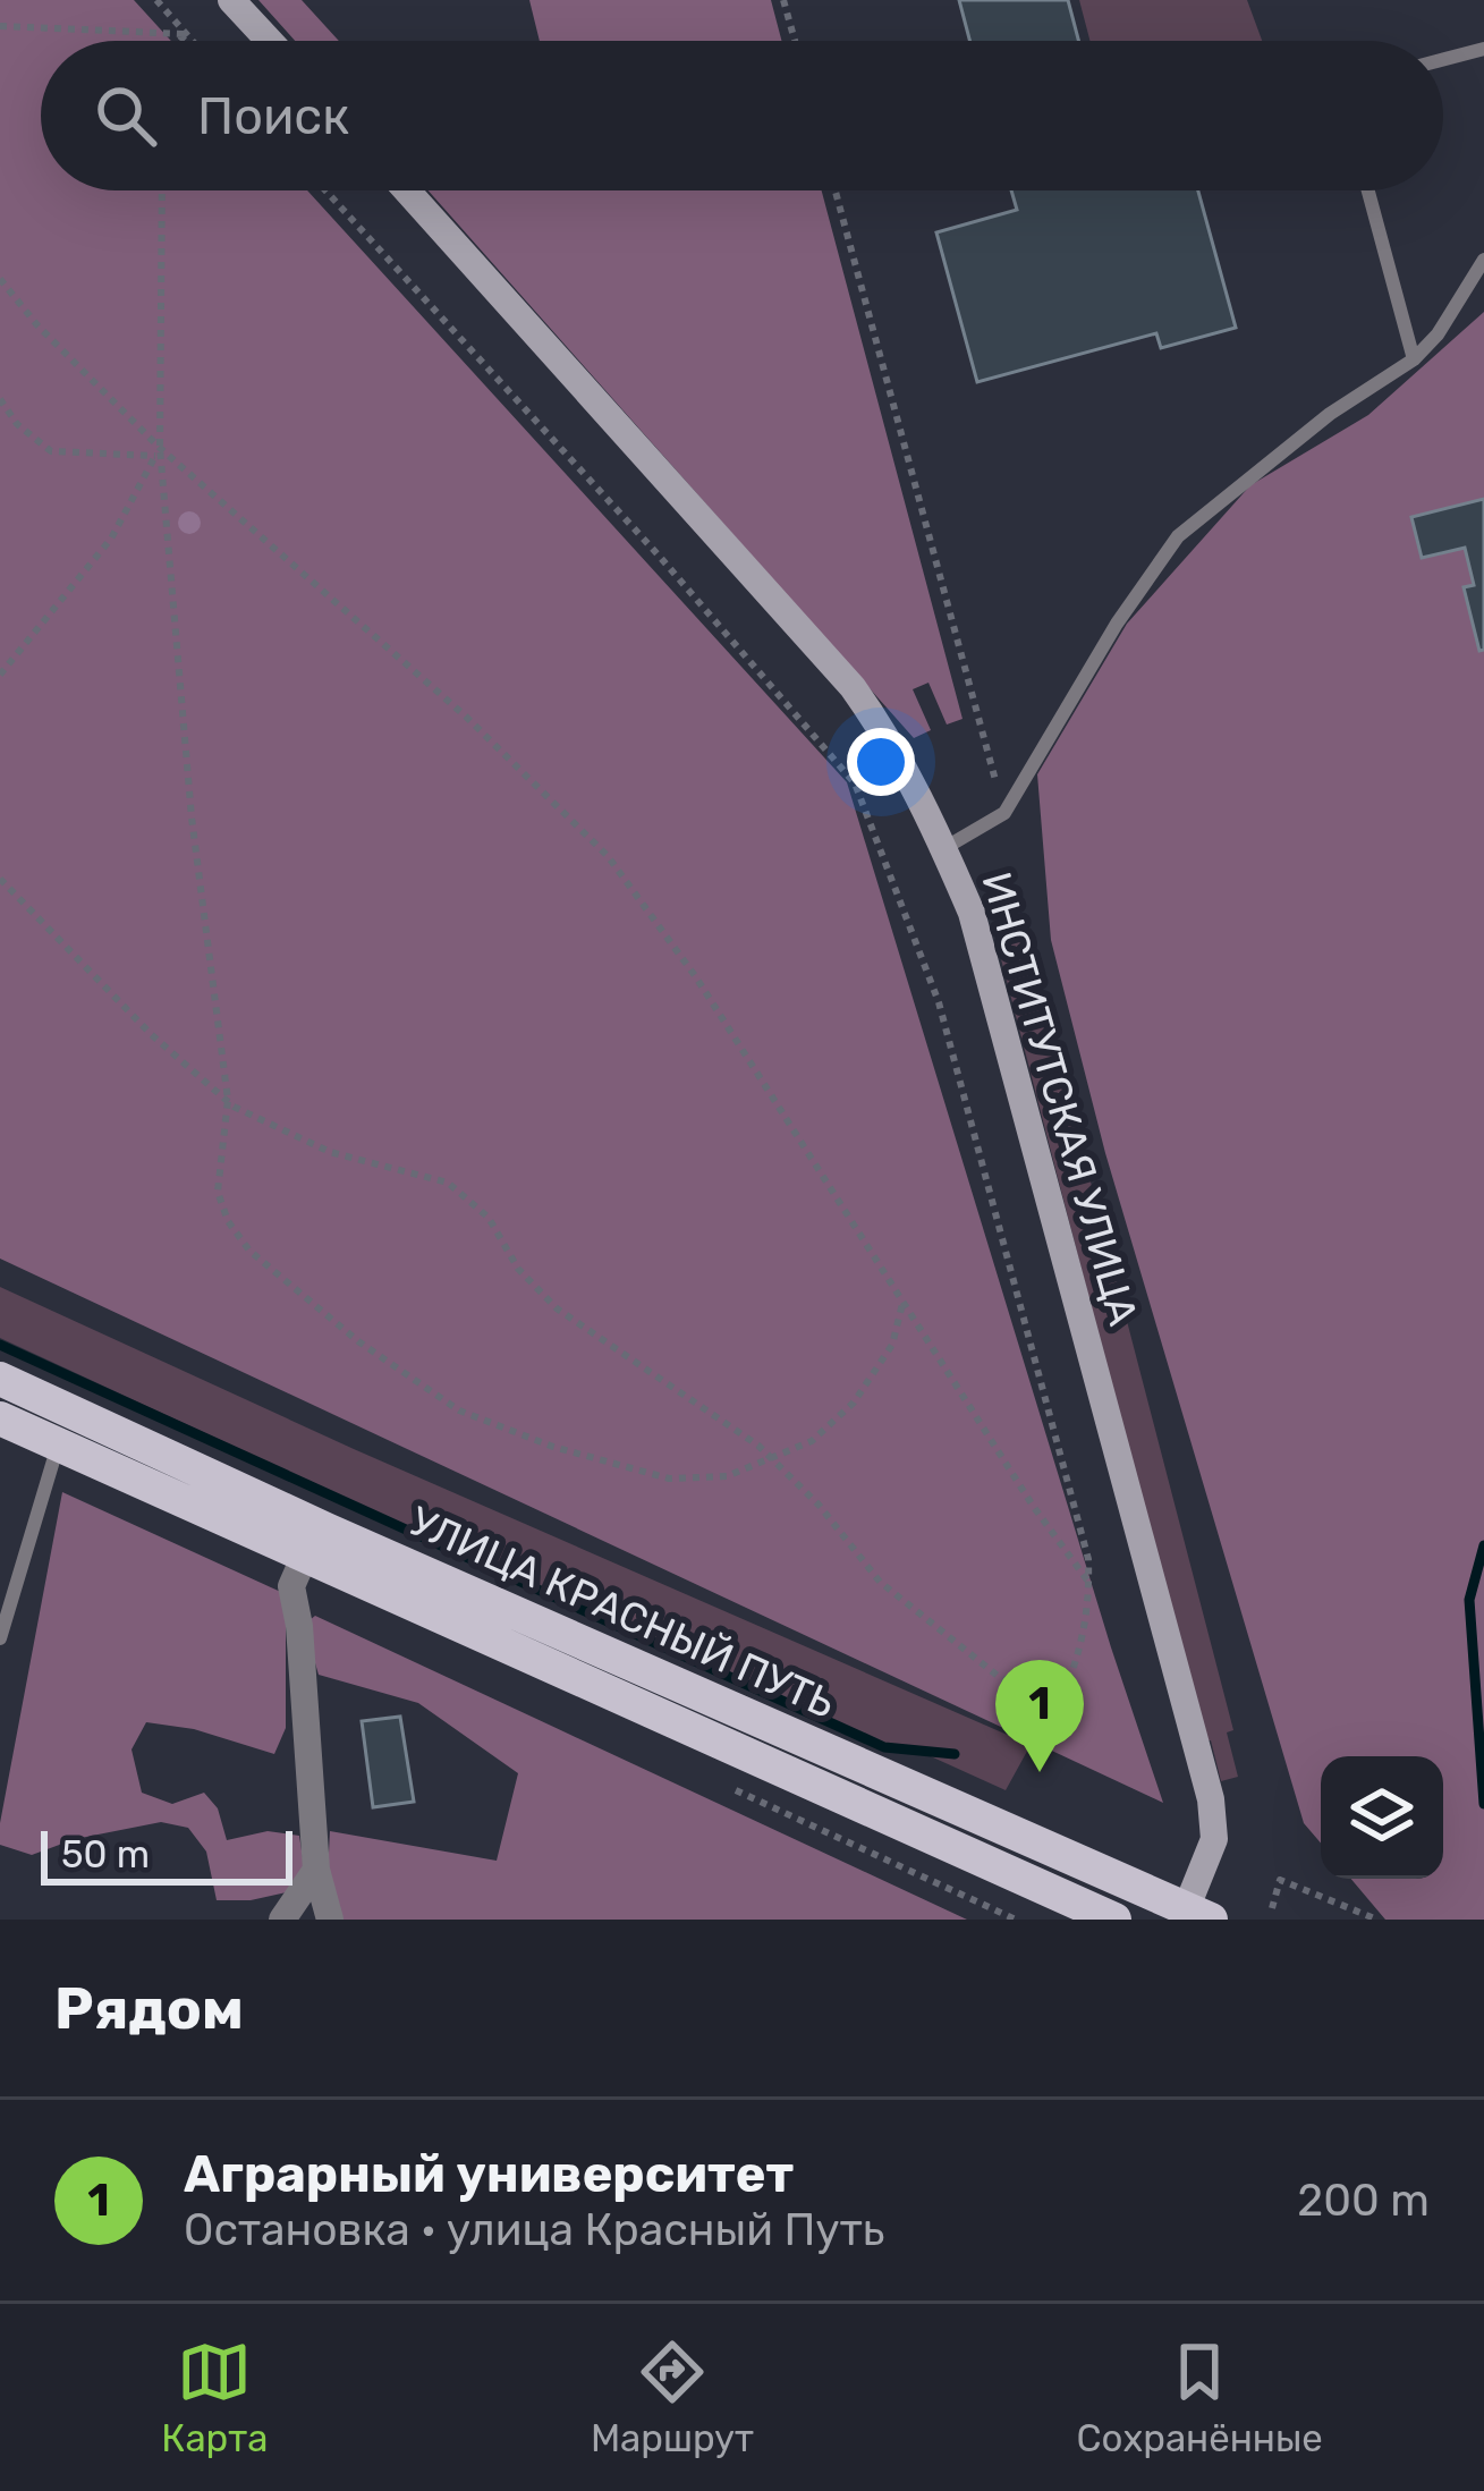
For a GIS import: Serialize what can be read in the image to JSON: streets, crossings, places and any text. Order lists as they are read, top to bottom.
{
  "streets": {
    "main road": ["УЛИЦА КРАСНЫЙ ПУТЬ"],
    "street": ["ИНСТИТУТСКАЯ УЛИЦА"]
  },
  "crossings": [
    ["ИНСТИТУТСКАЯ УЛИЦА", "УЛИЦА КРАСНЫЙ ПУТЬ"]
  ],
  "scale_bar": "50 m",
  "page": {
    "search": "Поиск",
    "pins": "1",
    "scale": "50 m",
    "heading": "Рядом",
    "list": [
      {
        "mark": "1",
        "name": "Аграрный университет",
        "note": "Остановка · улица Красный Путь",
        "value": "200 m"
      }
    ],
    "nav": ["Карта", "Маршрут", "Сохранённые"]
  }
}
